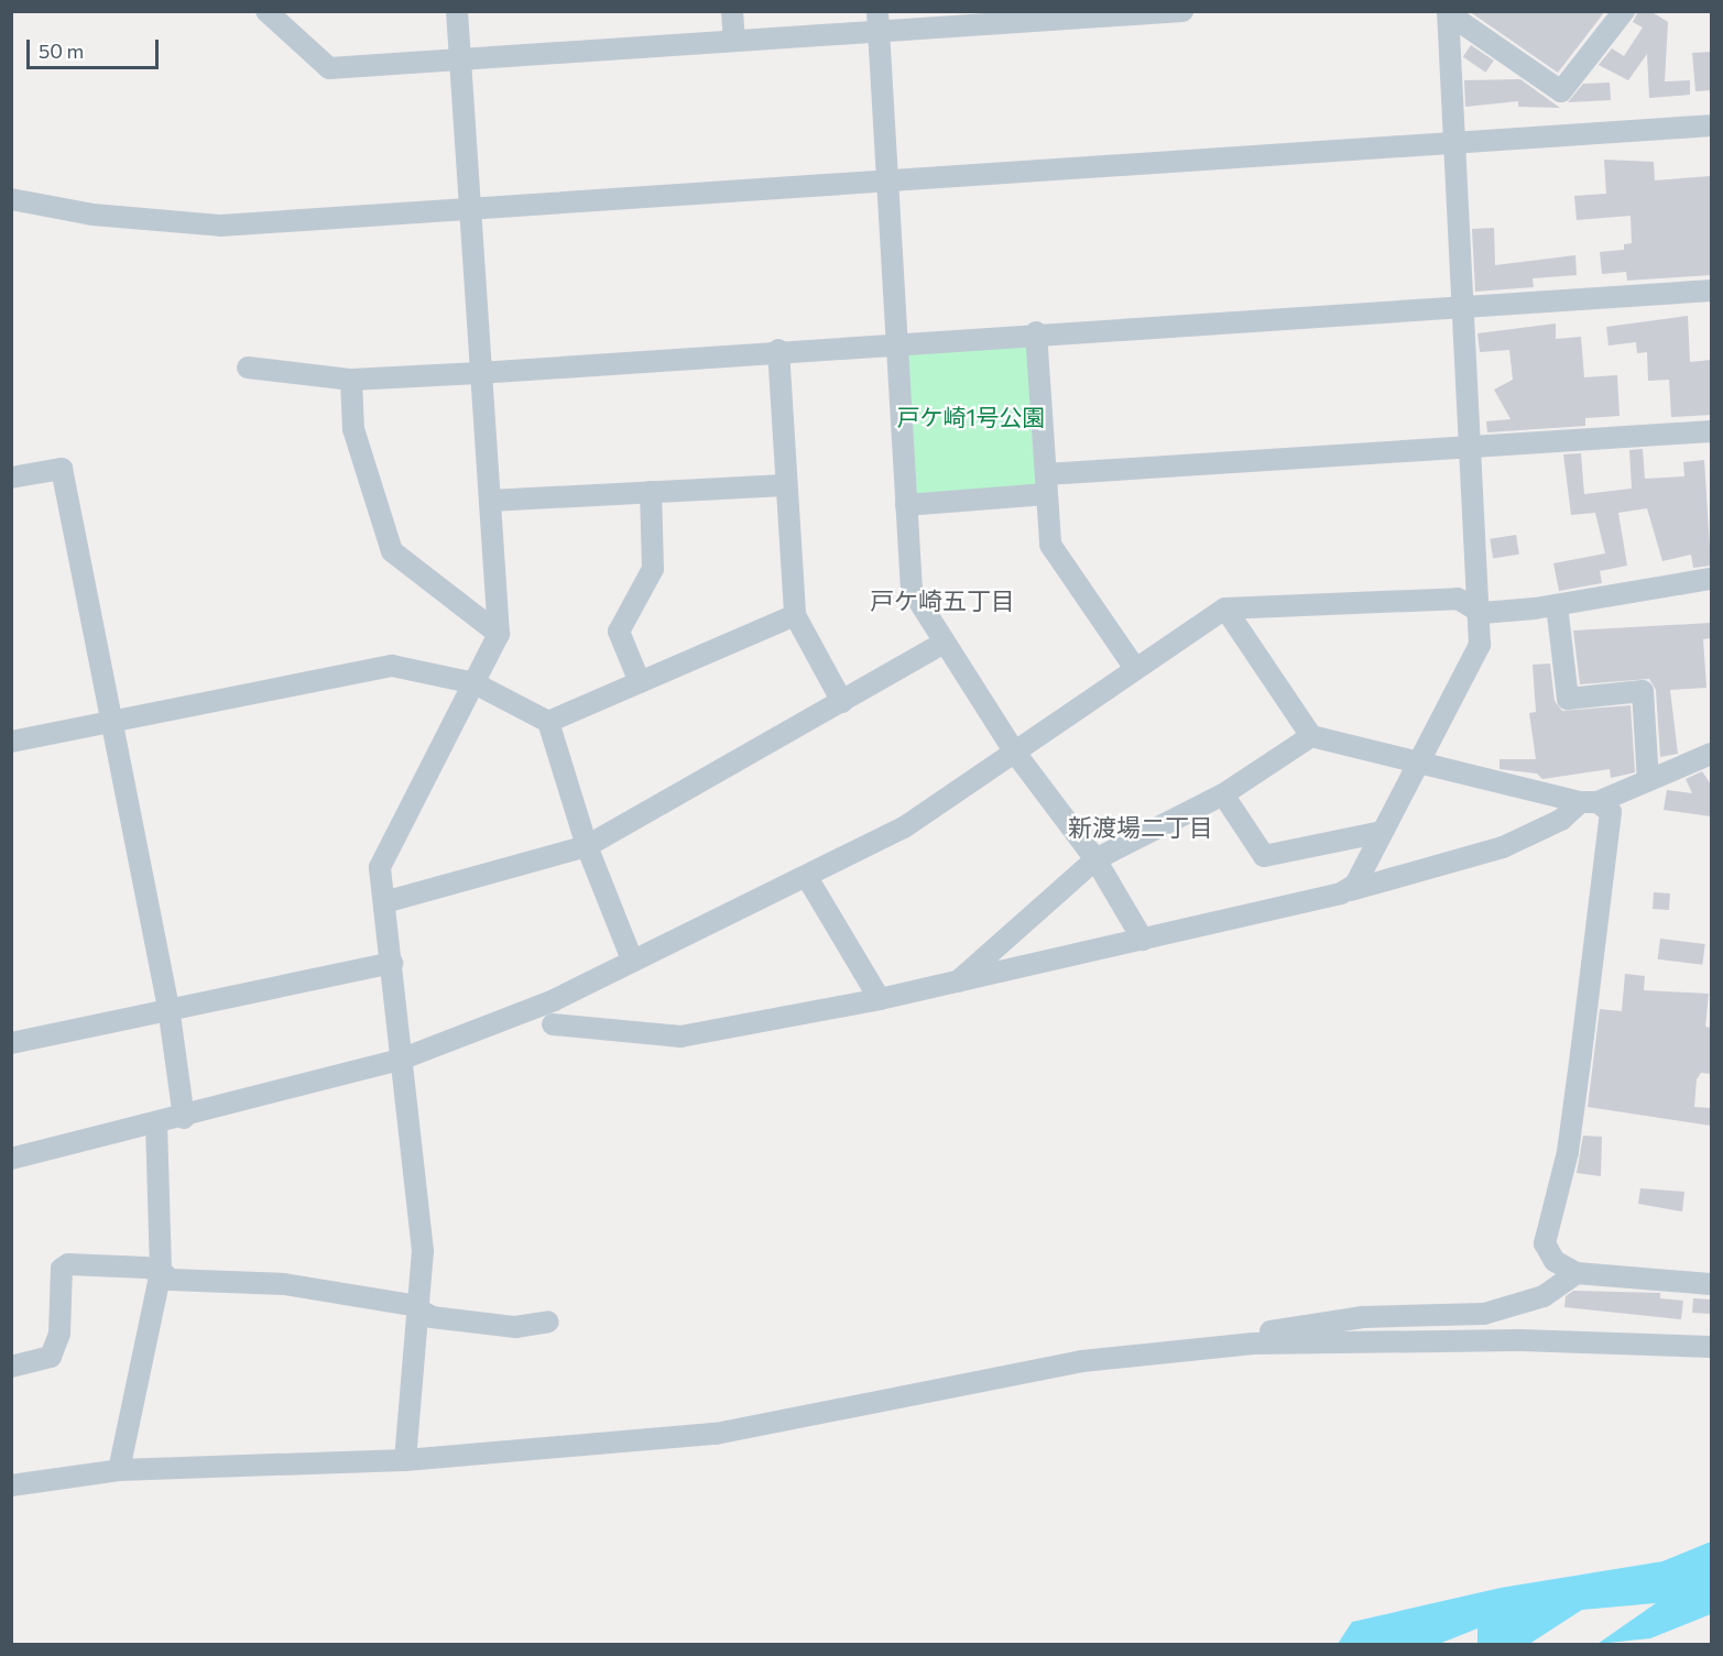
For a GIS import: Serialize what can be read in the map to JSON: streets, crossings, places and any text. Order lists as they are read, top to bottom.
{
  "districts": ["戸ケ崎五丁目", "新渡場二丁目"],
  "parks": ["戸ケ崎1号公園"],
  "scale_bar": "50 m"
}
